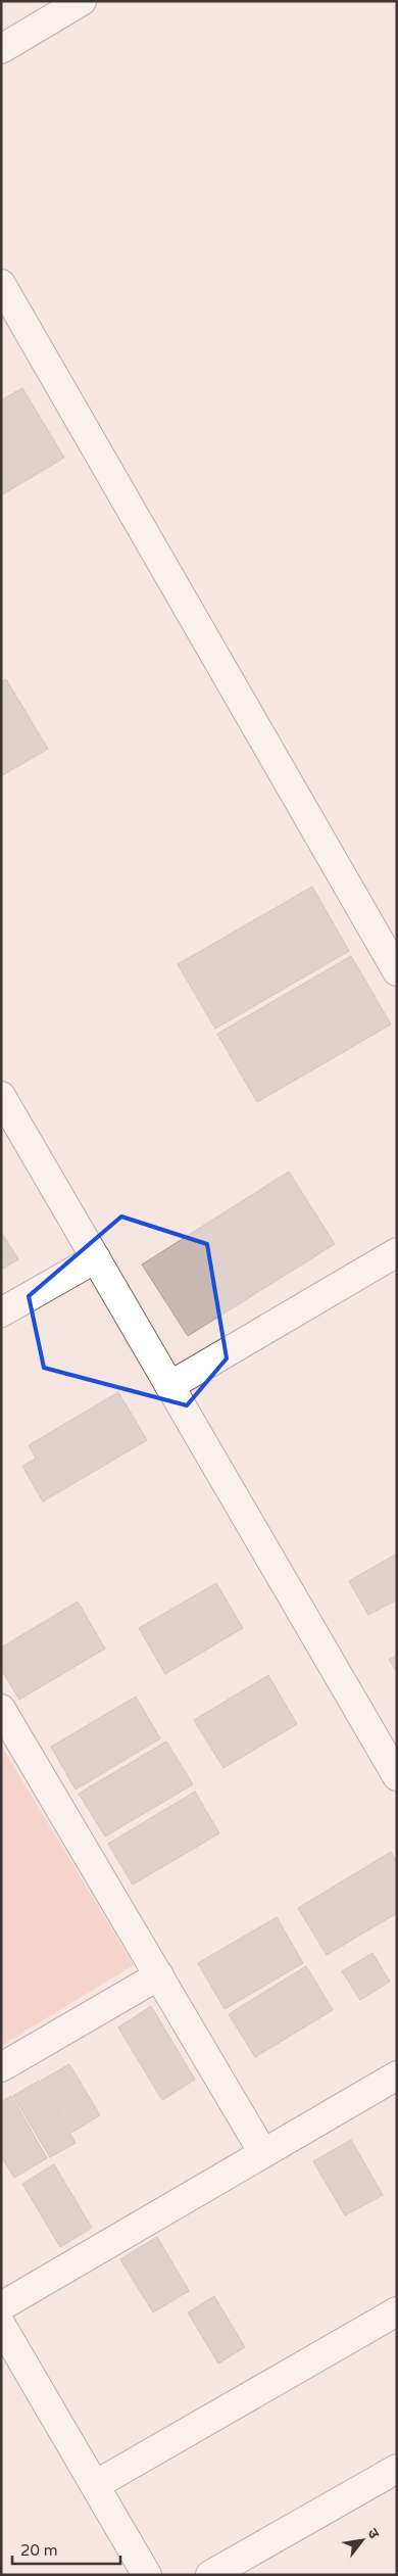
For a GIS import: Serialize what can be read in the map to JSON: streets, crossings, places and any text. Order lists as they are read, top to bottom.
{
  "scale_bar": "20 m",
  "north": "top right"
}
